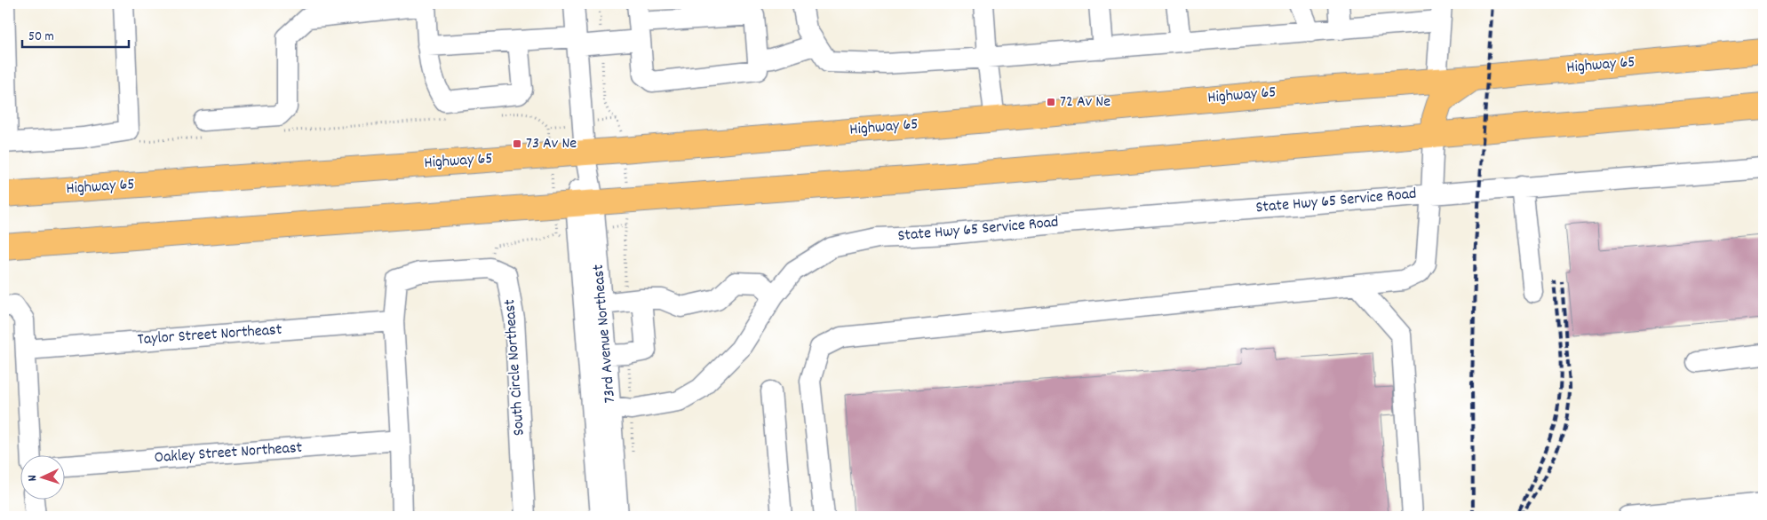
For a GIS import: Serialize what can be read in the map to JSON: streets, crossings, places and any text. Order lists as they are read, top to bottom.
{
  "streets": {
    "highway": ["Highway 65"],
    "street": [
      "State Hwy 65 Service Road",
      "73rd Avenue Northeast",
      "Taylor Street Northeast",
      "South Circle Northeast",
      "Oakley Street Northeast"
    ]
  },
  "crossings": [
    ["Highway 65", "73rd Avenue Northeast"],
    ["State Hwy 65 Service Road", "73rd Avenue Northeast"]
  ],
  "places": {
    "transit": ["72 Av Ne", "73 Av Ne"]
  },
  "scale_bar": "50 m",
  "north": "left"
}
